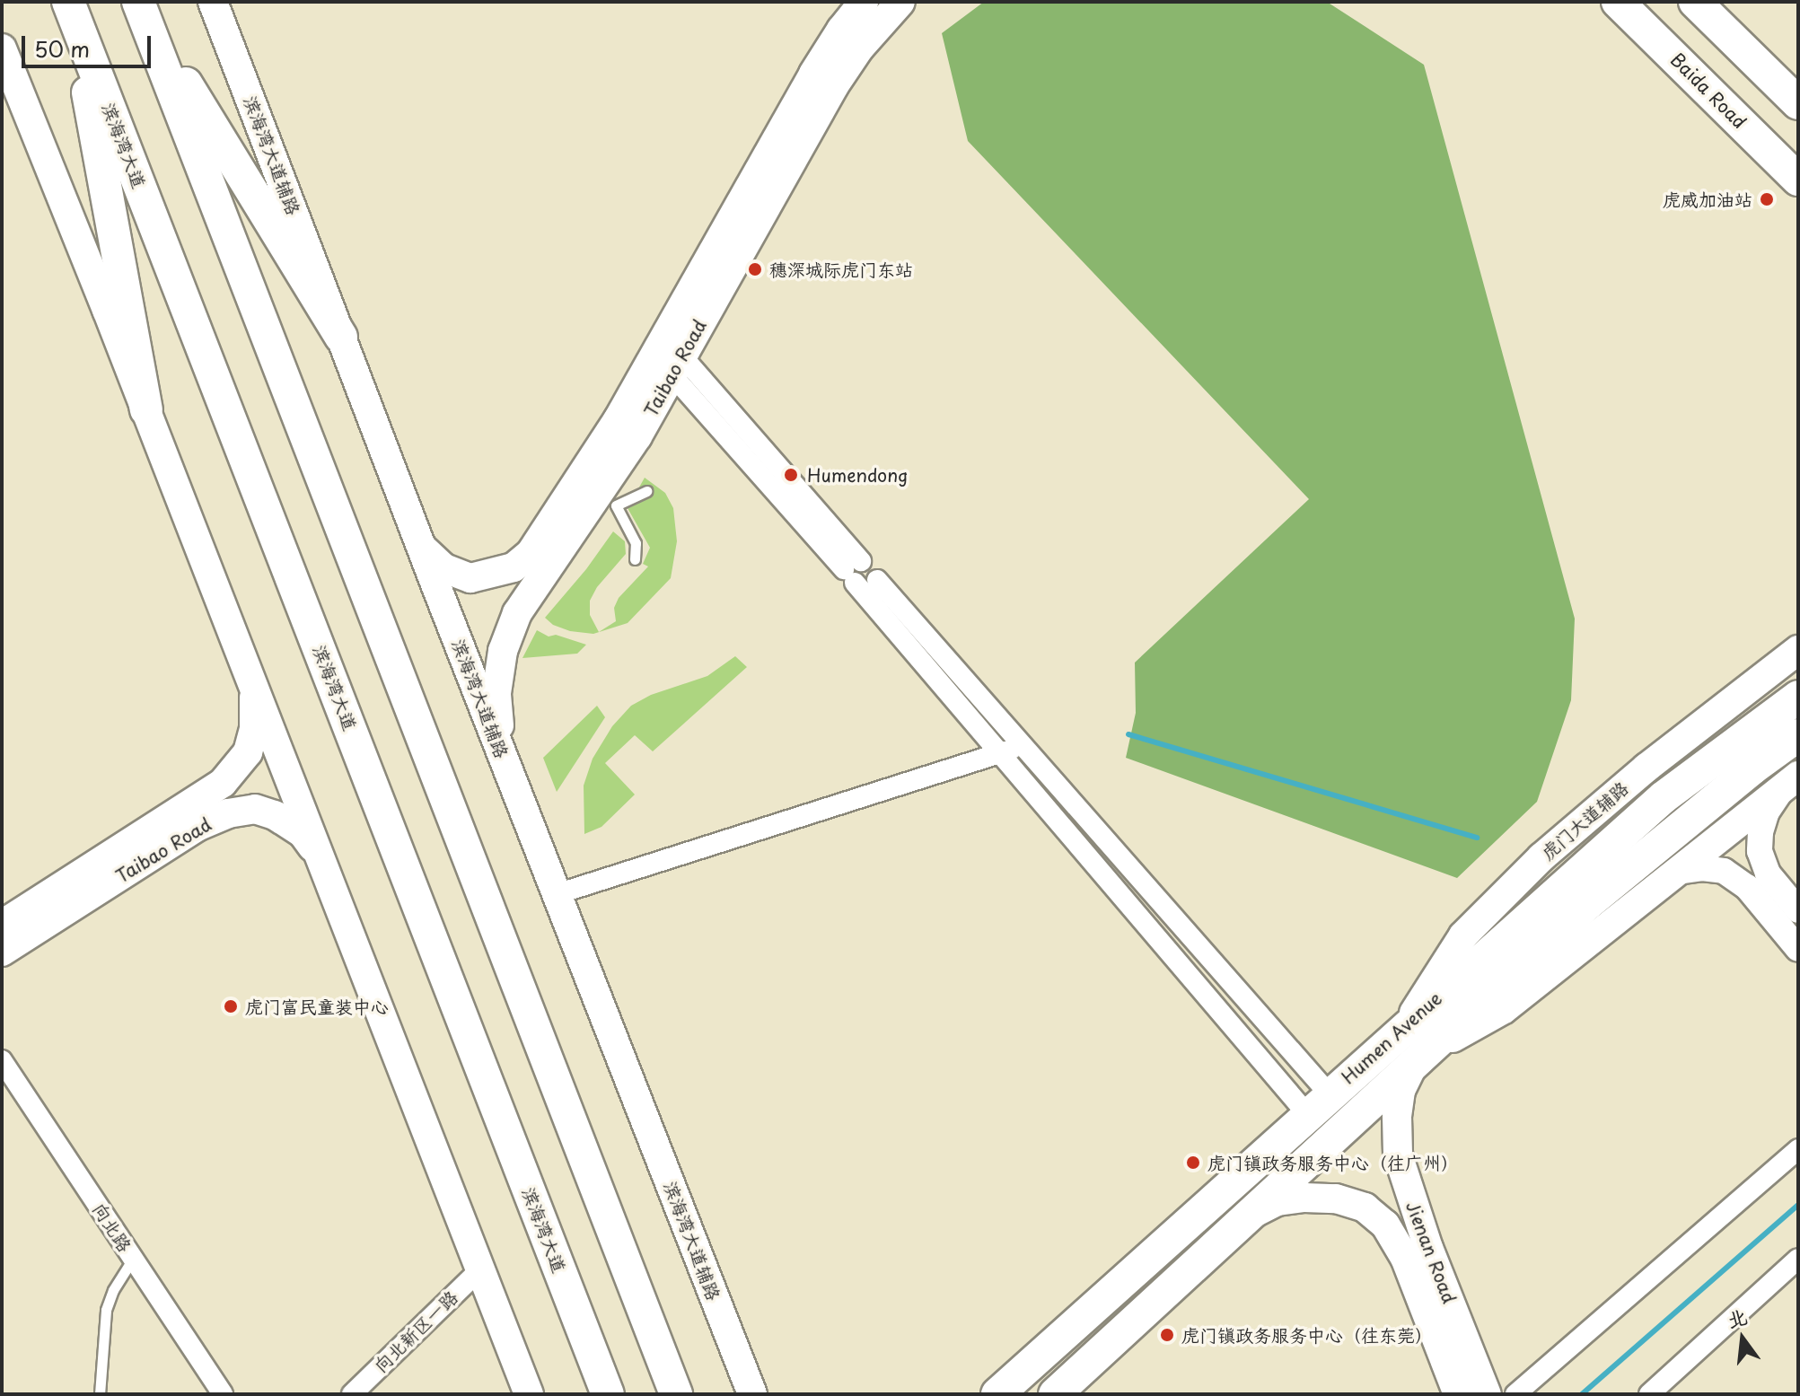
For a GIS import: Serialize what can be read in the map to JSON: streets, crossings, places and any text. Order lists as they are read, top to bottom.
{
  "streets": {
    "main road": [
      "Baida Road",
      "滨海湾大道",
      "滨海湾大道辅路",
      "Taibao Road",
      "虎门大道辅路",
      "Humen Avenue",
      "Jienan Road"
    ],
    "street": ["向北路", "向北新区一路"]
  },
  "crossings": [
    ["滨海湾大道辅路", "Taibao Road"],
    ["虎门大道辅路", "Humen Avenue"],
    ["Humen Avenue", "Jienan Road"]
  ],
  "places": [
    "虎威加油站",
    "穗深城际虎门东站",
    "Humendong",
    "虎门富民童装中心",
    "虎门镇政务服务中心（往广州）",
    "虎门镇政务服务中心（往东莞）"
  ],
  "scale_bar": "50 m",
  "north": "top"
}
